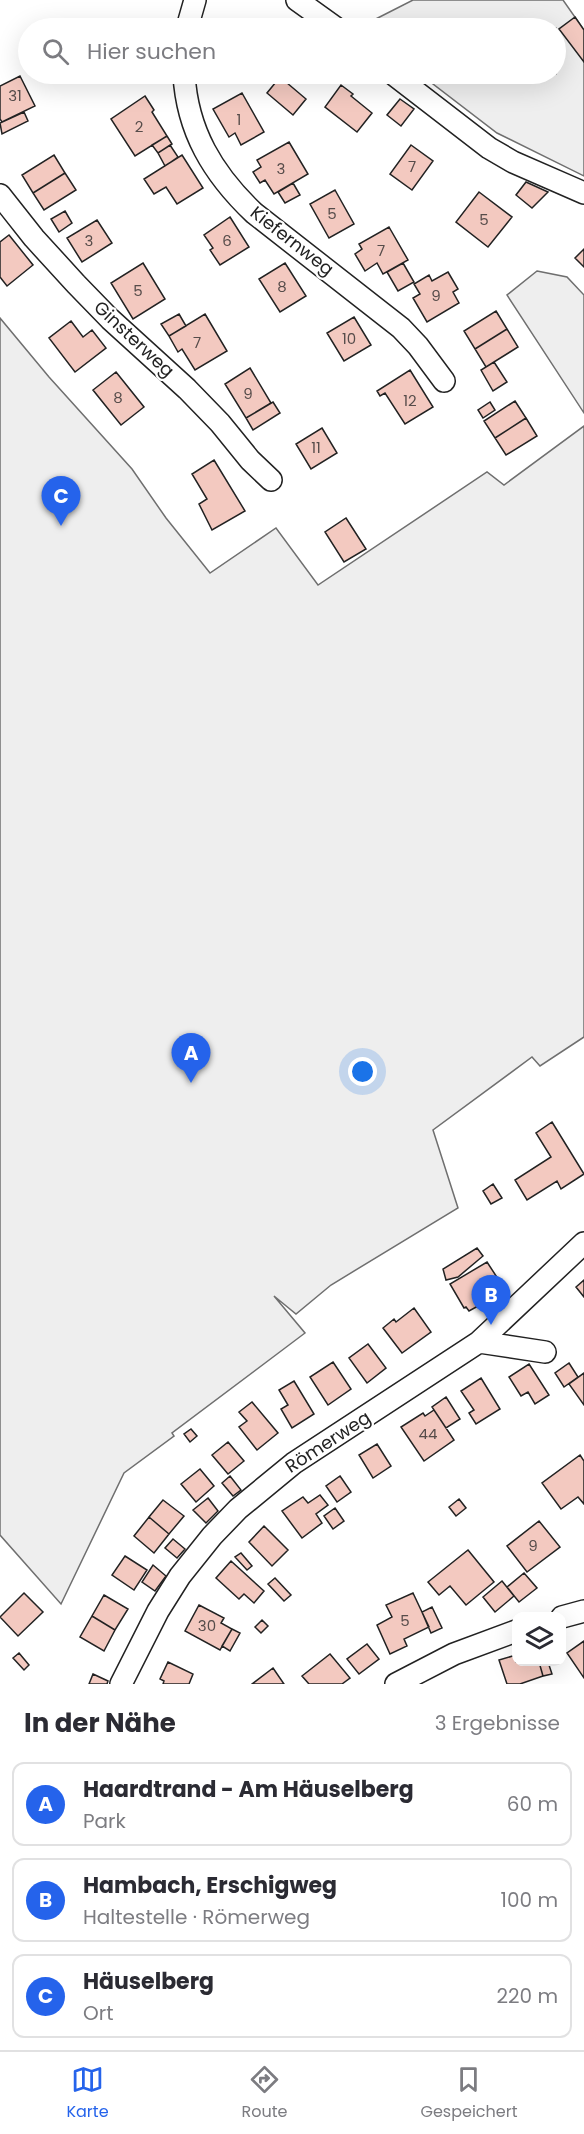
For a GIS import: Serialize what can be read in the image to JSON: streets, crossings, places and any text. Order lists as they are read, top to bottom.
{
  "streets": {
    "street": ["Kiefernweg", "Ginsterweg", "Römerweg"]
  },
  "house_numbers": [
    "31",
    "1",
    "2",
    "7",
    "3",
    "5",
    "5",
    "3",
    "6",
    "7",
    "8",
    "5",
    "9",
    "10",
    "7",
    "9",
    "8",
    "12",
    "11",
    "44",
    "9",
    "5",
    "30"
  ],
  "page": {
    "search": "Hier suchen",
    "pins": ["C", "A", "B"],
    "heading": ["In der Nähe", "3 Ergebnisse"],
    "list": [
      {
        "mark": "A",
        "name": "Haardtrand - Am Häuselberg",
        "note": "Park",
        "value": "60 m"
      },
      {
        "mark": "B",
        "name": "Hambach, Erschigweg",
        "note": "Haltestelle · Römerweg",
        "value": "100 m"
      },
      {
        "mark": "C",
        "name": "Häuselberg",
        "note": "Ort",
        "value": "220 m"
      }
    ],
    "nav": ["Karte", "Route", "Gespeichert"]
  }
}
